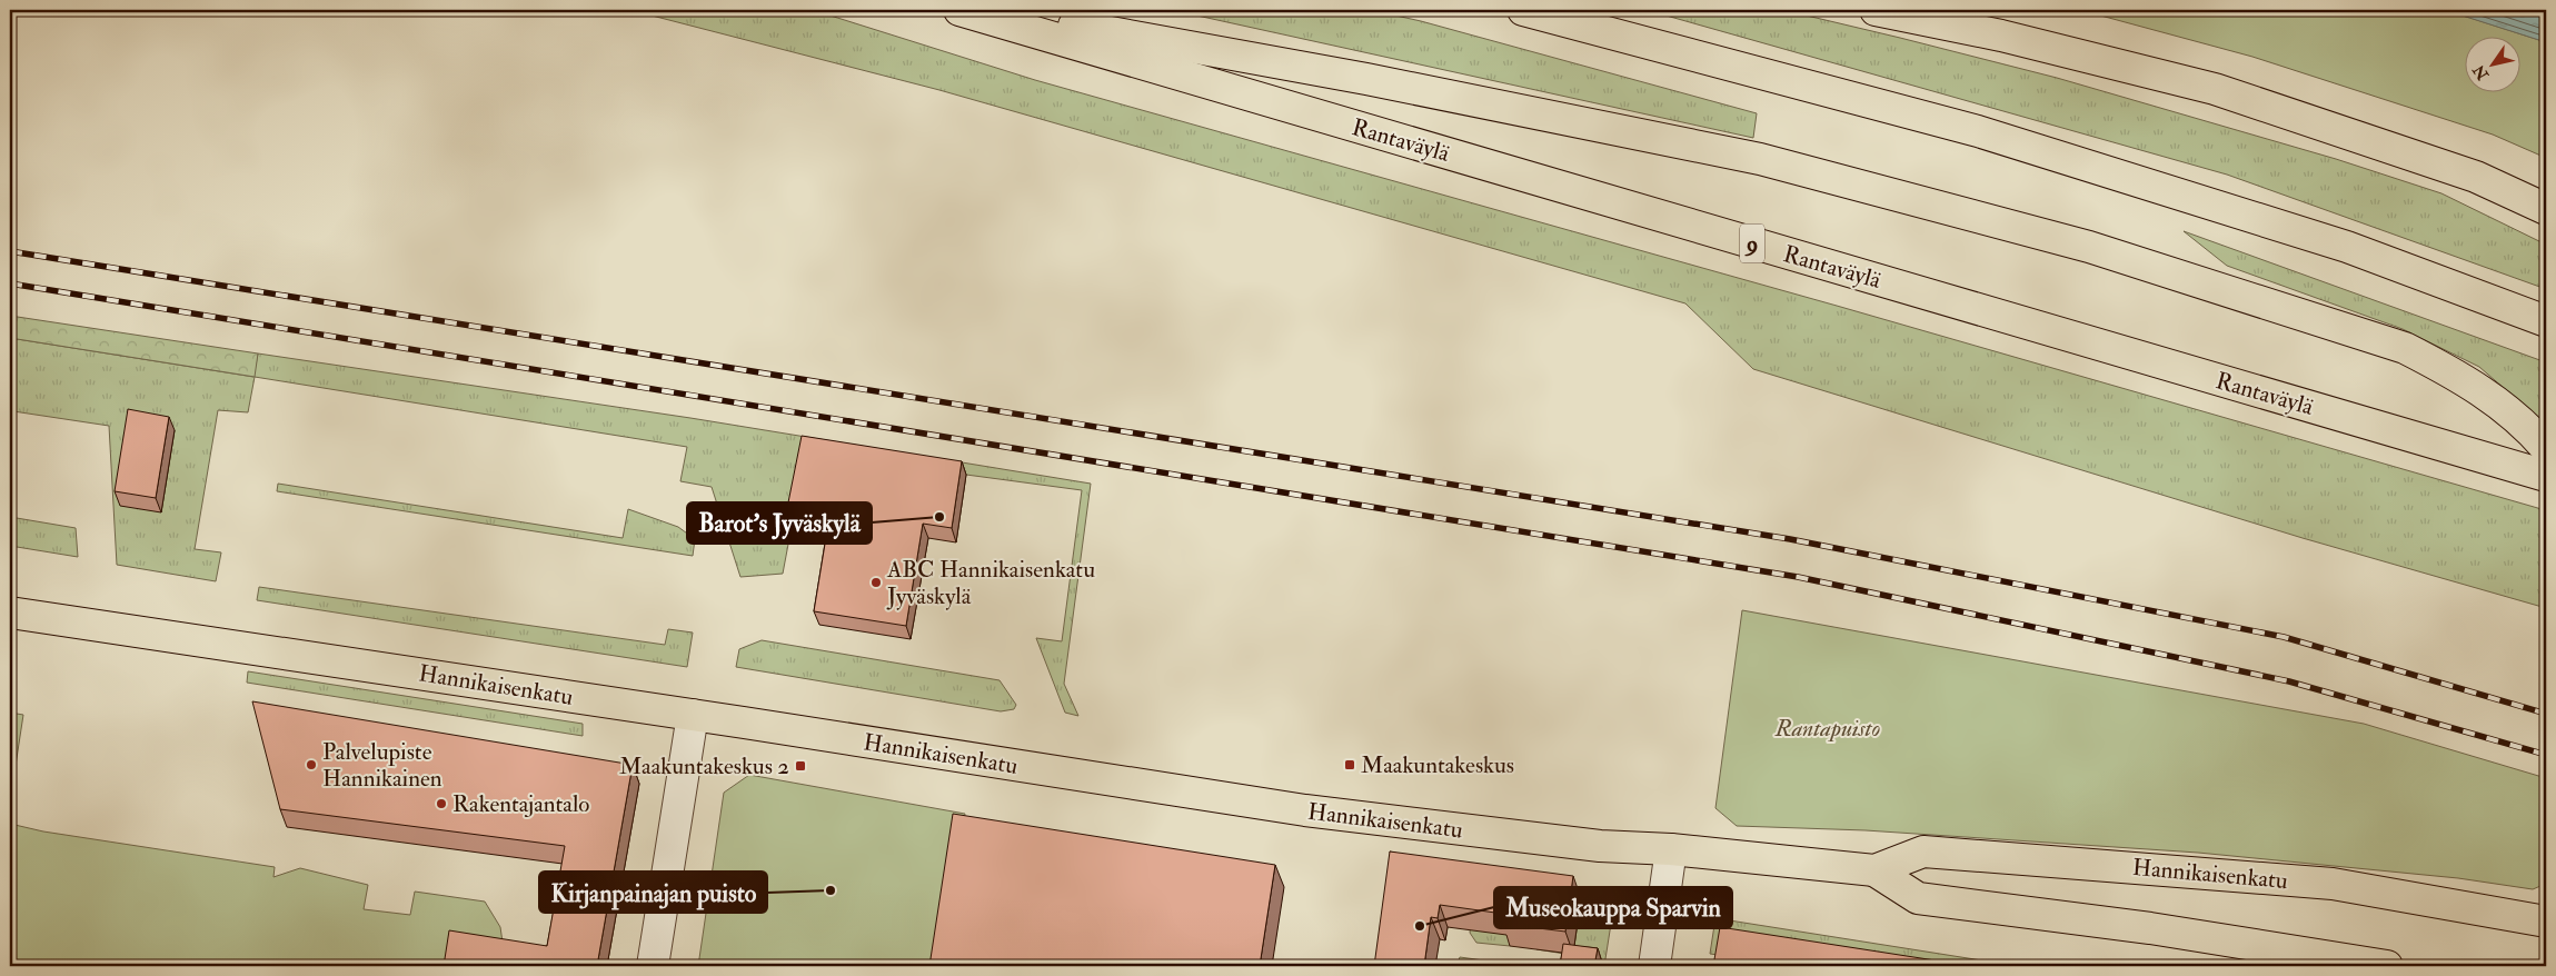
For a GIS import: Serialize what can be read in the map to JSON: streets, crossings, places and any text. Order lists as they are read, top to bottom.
{
  "streets": {
    "main road": ["Rantaväylä", "9", "Hannikaisenkatu"]
  },
  "parks": ["Rantapuisto"],
  "places": {
    "other": [
      "Barot's Jyväskylä",
      "ABC Hannikaisenkatu Jyväskylä",
      "Palvelupiste Hannikainen",
      "Rakentajantalo",
      "Kirjanpainajan puisto",
      "Museokauppa Sparvin"
    ],
    "transit": ["Maakuntakeskus", "Maakuntakeskus 2"]
  },
  "north": "bottom left"
}
